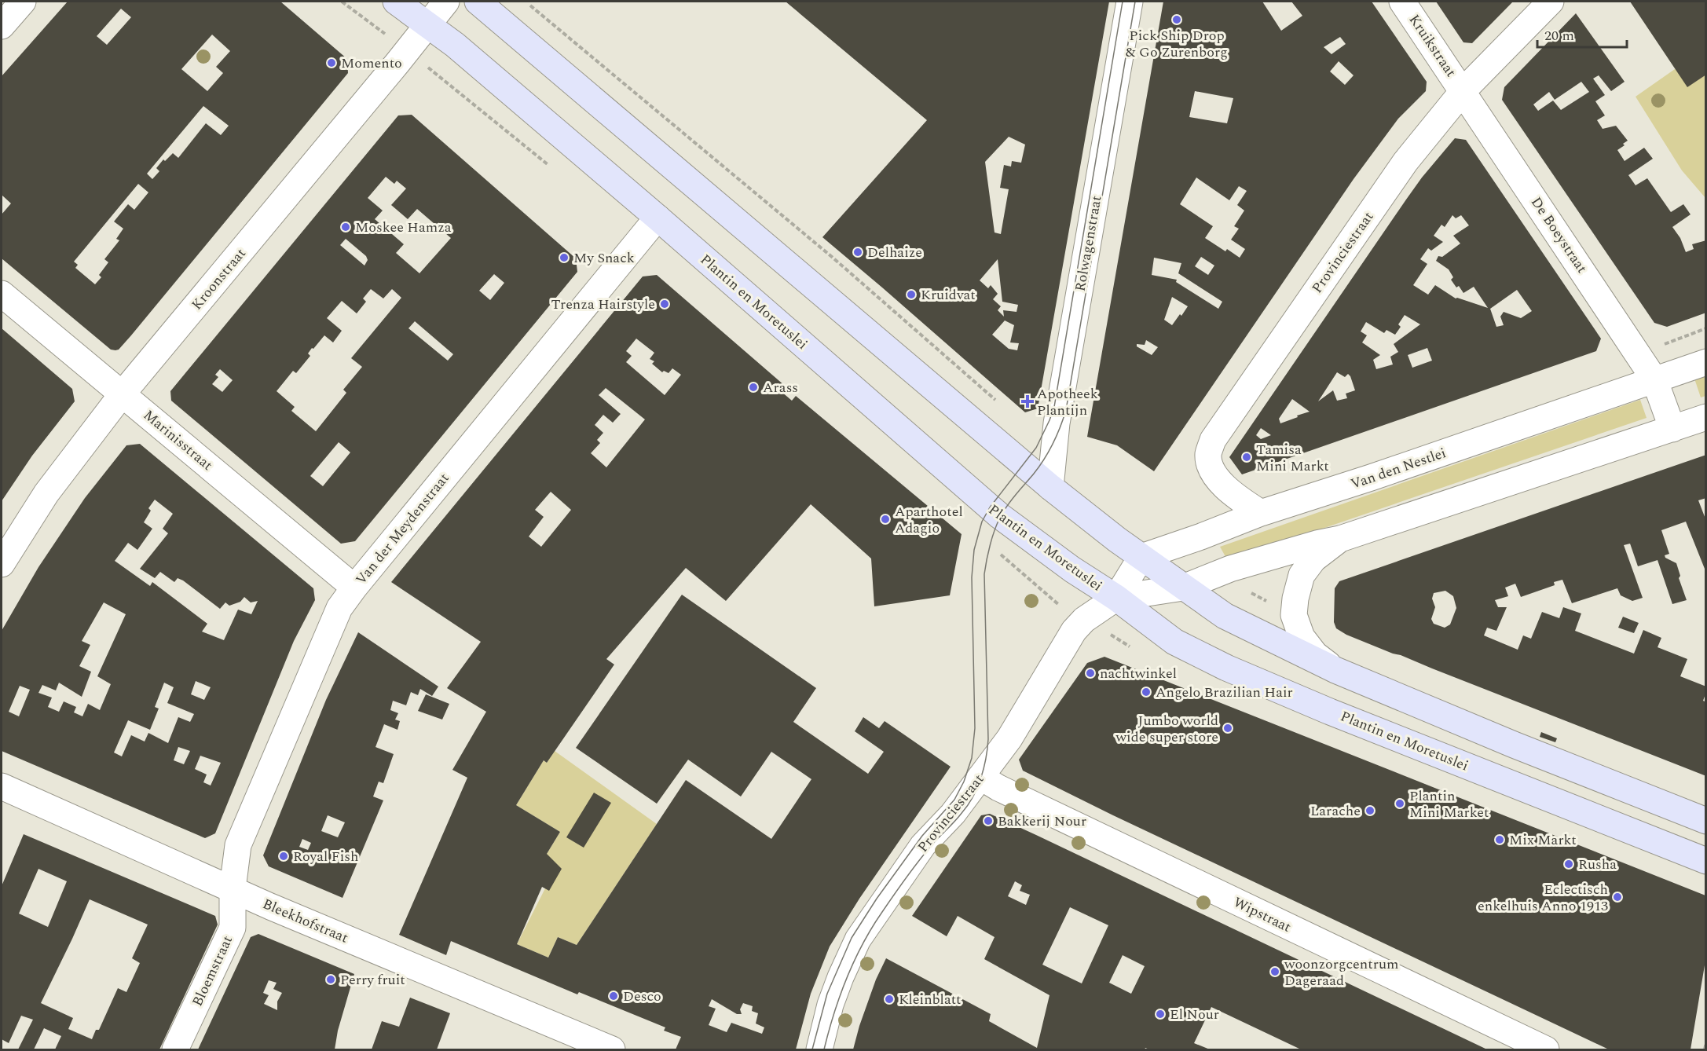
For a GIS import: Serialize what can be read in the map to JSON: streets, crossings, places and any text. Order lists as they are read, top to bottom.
{
  "streets": {
    "main road": ["Plantin en Moretuslei"],
    "street": [
      "Kruikstraat",
      "De Boeystraat",
      "Rolwagenstraat",
      "Provinciestraat",
      "Kroonstraat",
      "Marinisstraat",
      "Van den Nestlei",
      "Van der Meydenstraat",
      "Wipstraat",
      "Bleekhofstraat",
      "Bloemstraat"
    ]
  },
  "crossings": [
    ["Kruikstraat", "De Boeystraat"],
    ["Kruikstraat", "Provinciestraat"],
    ["De Boeystraat", "Provinciestraat"],
    ["De Boeystraat", "Van den Nestlei"],
    ["Provinciestraat", "Plantin en Moretuslei"],
    ["Provinciestraat", "Van den Nestlei"],
    ["Provinciestraat", "Wipstraat"],
    ["Kroonstraat", "Plantin en Moretuslei"],
    ["Kroonstraat", "Marinisstraat"],
    ["Plantin en Moretuslei", "Van den Nestlei"],
    ["Plantin en Moretuslei", "Van der Meydenstraat"],
    ["Marinisstraat", "Van der Meydenstraat"],
    ["Van der Meydenstraat", "Bleekhofstraat"],
    ["Van der Meydenstraat", "Bloemstraat"],
    ["Bleekhofstraat", "Bloemstraat"]
  ],
  "places": {
    "other": [
      "Pick Ship Drop & Go Zurenborg",
      "Momento",
      "Moskee Hamza",
      "Delhaize",
      "My Snack",
      "Kruidvat",
      "Trenza Hairstyle",
      "Arass",
      "Tamisa Mini Markt",
      "Aparthotel Adagio",
      "nachtwinkel",
      "Angelo Brazilian Hair",
      "Jumbo world wide super store",
      "Plantin Mini Market",
      "Larache",
      "Bakkerij Nour",
      "Mix Markt",
      "Royal Fish",
      "Rusha",
      "Eclectisch enkelhuis Anno 1913",
      "woonzorgcentrum Dageraad",
      "Perry fruit",
      "Desco",
      "Kleinblatt",
      "El Nour"
    ],
    "health": ["Apotheek Plantijn"]
  },
  "scale_bar": "20 m"
}
